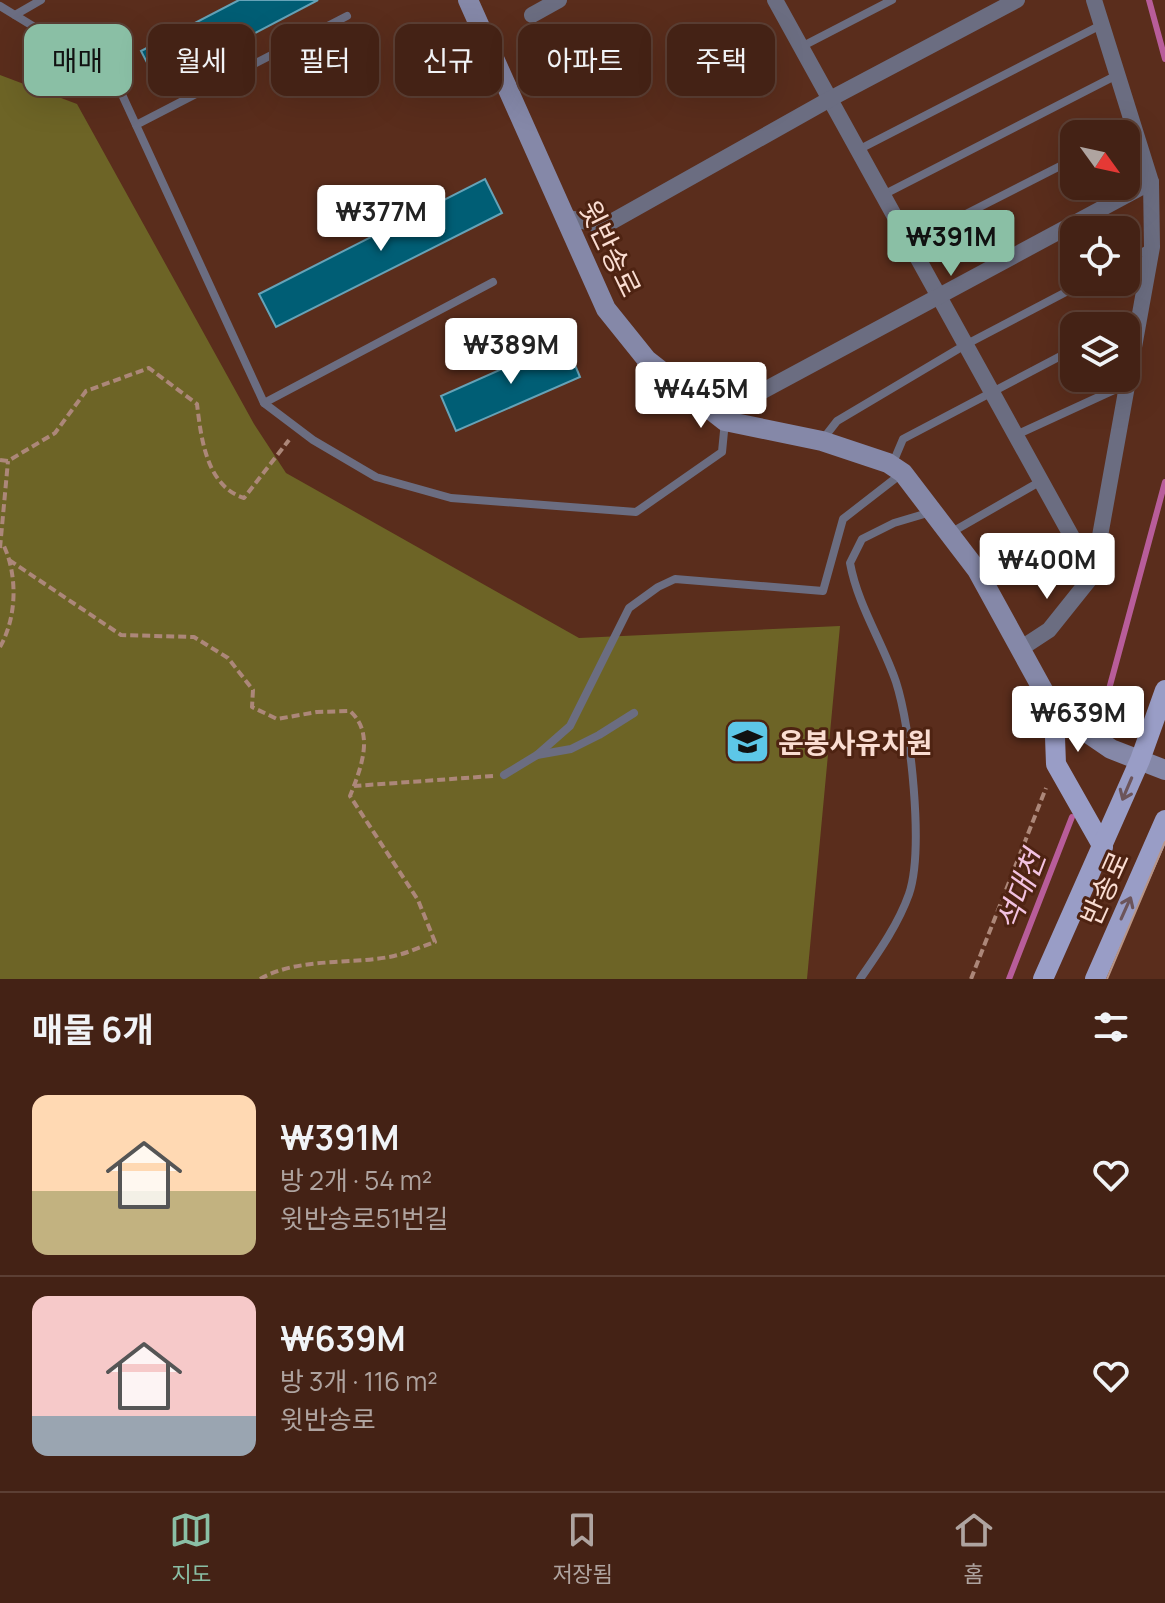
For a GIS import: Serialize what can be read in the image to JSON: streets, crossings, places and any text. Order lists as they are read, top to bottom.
{
  "streets": {
    "main road": ["윗반송로", "반송로"]
  },
  "water": ["석대천"],
  "places": {
    "school or university": ["운봉사유치원"]
  },
  "north": "bottom right",
  "page": {
    "chip": [
      "매매",
      "월세",
      "필터",
      "신규",
      "아파트",
      "주택"
    ],
    "price": [
      "₩377M",
      "₩391M",
      "₩389M",
      "₩445M",
      "₩400M",
      "₩639M"
    ],
    "heading": "매물 6개",
    "list": [
      {
        "name": "₩391M",
        "note": "방 2개 · 54 m² · 윗반송로51번길"
      },
      {
        "name": "₩639M",
        "note": "방 3개 · 116 m² · 윗반송로"
      }
    ],
    "tabs": ["지도", "저장됨", "홈"]
  }
}
